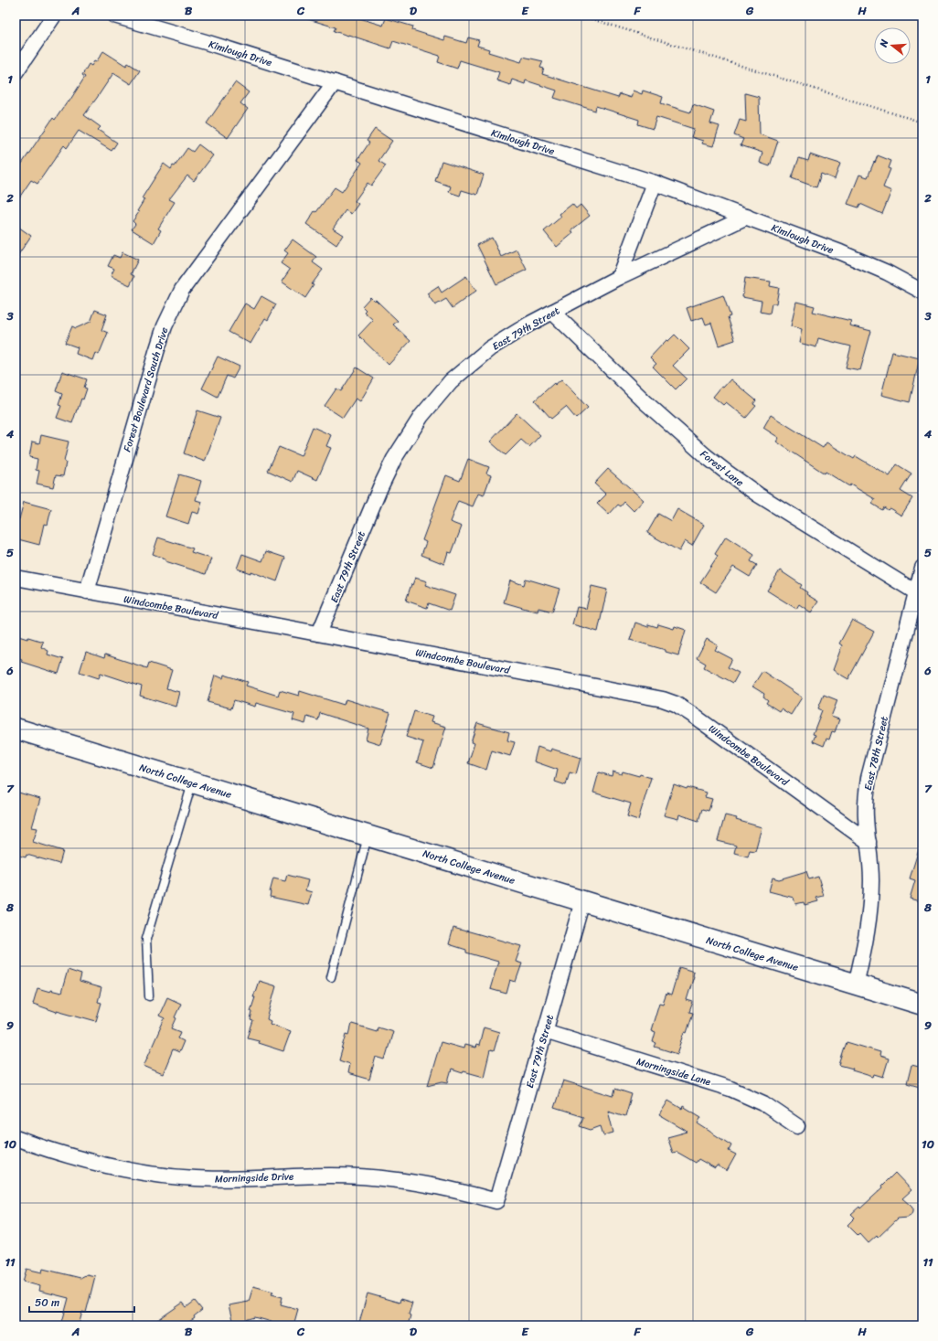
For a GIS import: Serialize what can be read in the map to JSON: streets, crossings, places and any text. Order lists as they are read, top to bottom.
{
  "streets": {
    "main road": ["North College Avenue"],
    "street": [
      "Kimlough Drive",
      "East 79th Street",
      "Forest Boulevard South Drive",
      "Forest Lane",
      "Windcombe Boulevard",
      "East 78th Street",
      "Morningside Lane",
      "Morningside Drive"
    ]
  },
  "crossings": [
    ["Kimlough Drive", "East 79th Street"],
    ["Kimlough Drive", "Forest Boulevard South Drive"],
    ["East 79th Street", "Forest Lane"],
    ["East 79th Street", "Windcombe Boulevard"],
    ["East 79th Street", "North College Avenue"],
    ["East 79th Street", "Morningside Lane"],
    ["East 79th Street", "Morningside Drive"],
    ["Forest Boulevard South Drive", "Windcombe Boulevard"],
    ["Forest Lane", "East 78th Street"],
    ["Windcombe Boulevard", "East 78th Street"],
    ["East 78th Street", "North College Avenue"]
  ],
  "scale_bar": "50 m",
  "north": "left",
  "grid": {
    "columns": [
      "A",
      "B",
      "C",
      "D",
      "E",
      "F",
      "G",
      "H"
    ],
    "rows": [
      "1",
      "2",
      "3",
      "4",
      "5",
      "6",
      "7",
      "8",
      "9",
      "10",
      "11"
    ]
  }
}
